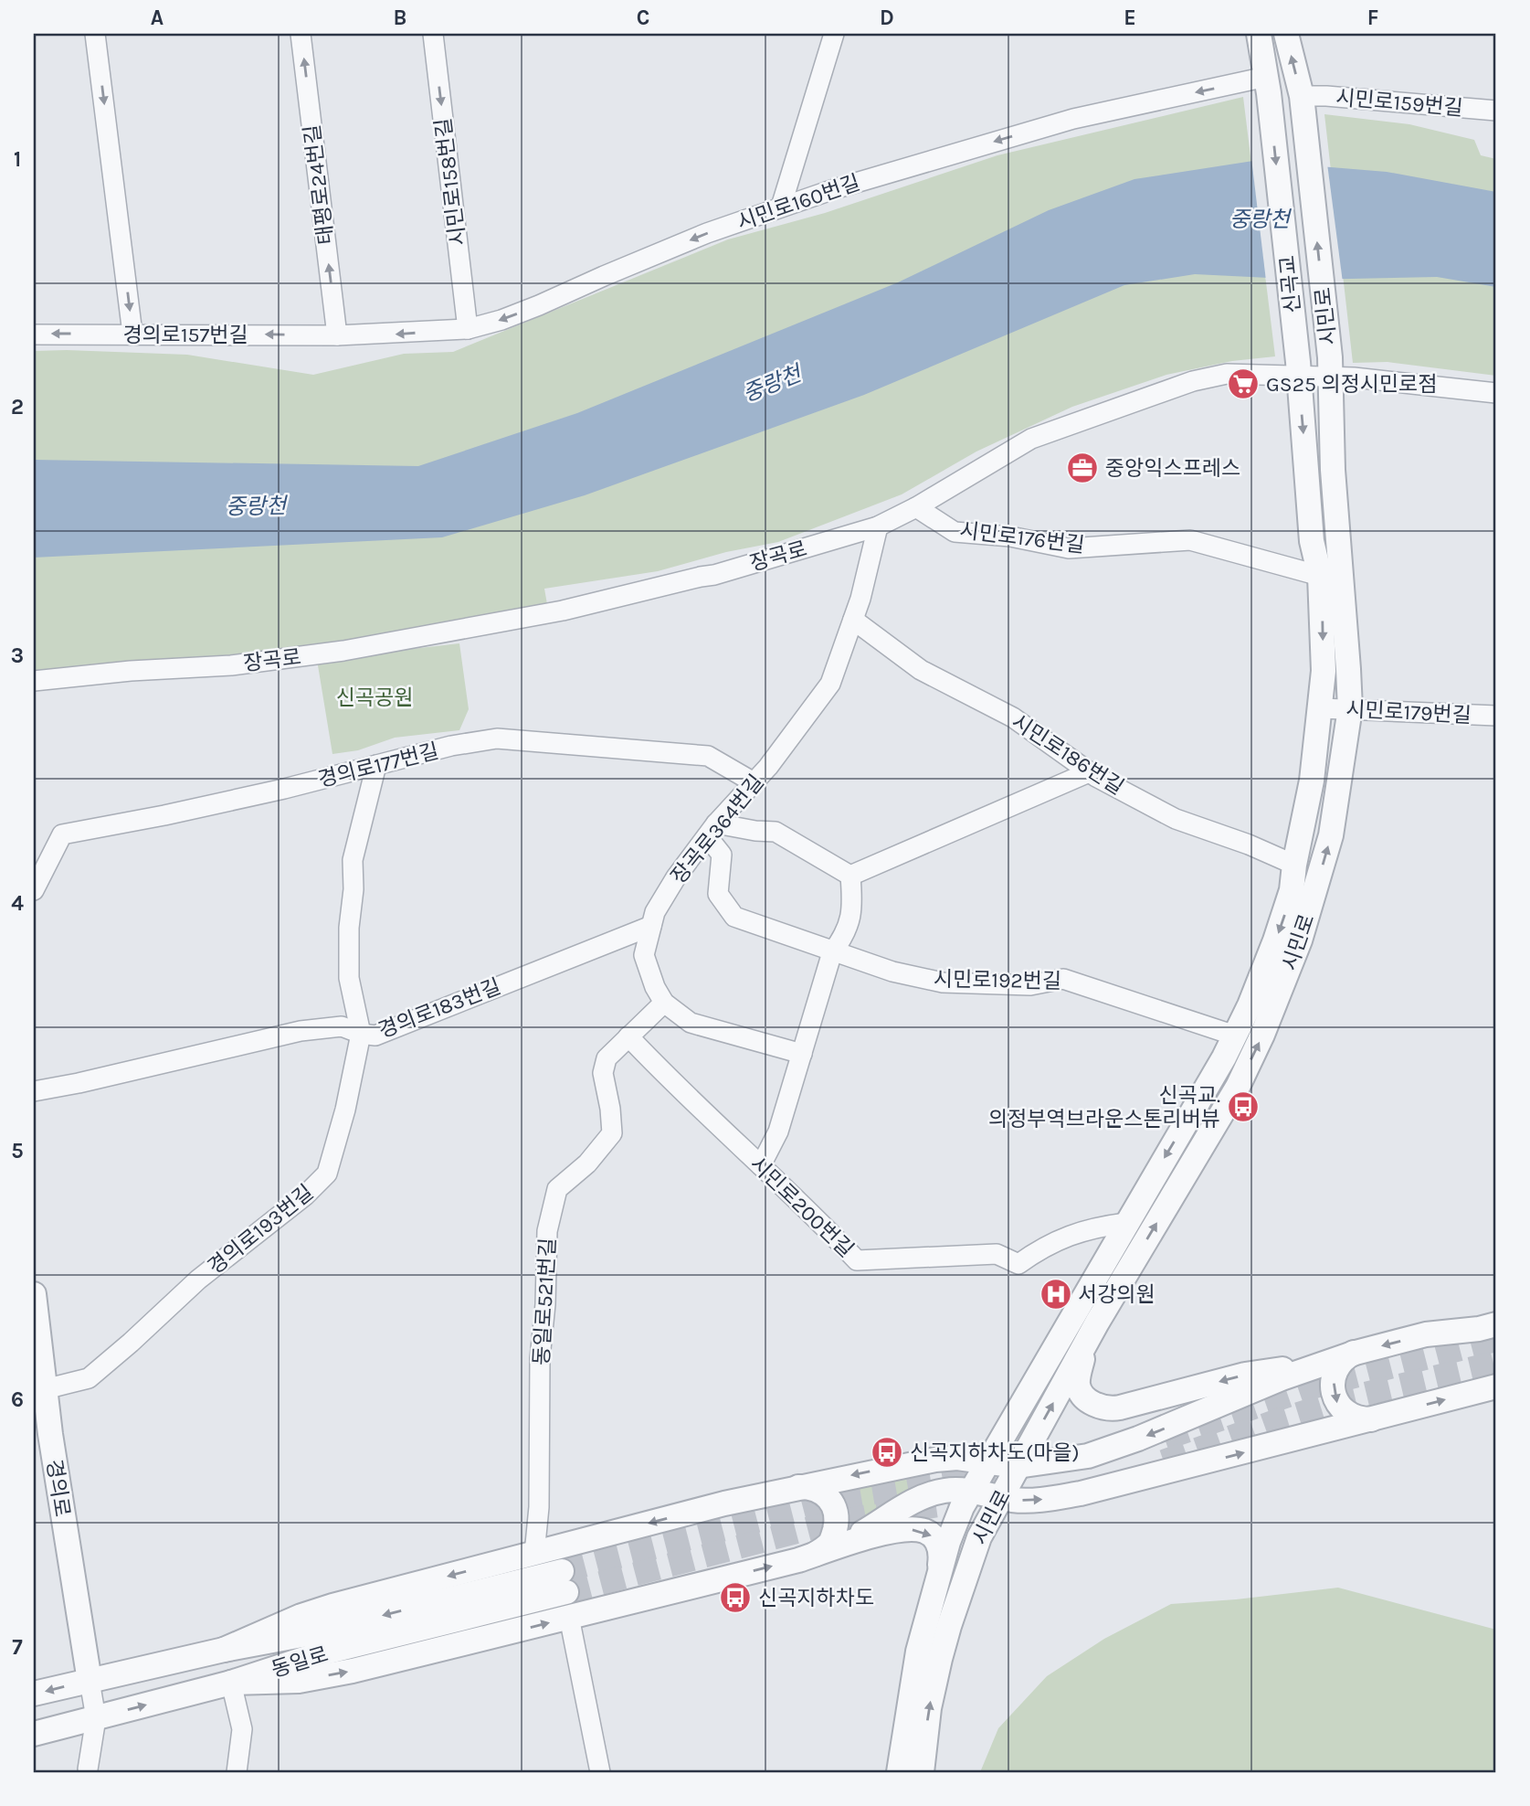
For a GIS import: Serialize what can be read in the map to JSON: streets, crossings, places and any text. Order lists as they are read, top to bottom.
{
  "streets": {
    "street": [
      "시민로159번길",
      "시민로158번길",
      "태평로24번길",
      "시민로160번길",
      "신곡교",
      "시민로",
      "경의로157번길",
      "시민로176번길",
      "장곡로",
      "시민로179번길",
      "시민로186번길",
      "경의로177번길",
      "장곡로364번길",
      "시민로192번길",
      "경의로183번길",
      "시민로200번길",
      "경의로193번길",
      "동일로521번길",
      "경의로",
      "동일로"
    ]
  },
  "crossings": [
    ["시민로159번길", "시민로"],
    ["시민로158번길", "시민로160번길"],
    ["태평로24번길", "시민로160번길"],
    ["태평로24번길", "경의로157번길"],
    ["시민로160번길", "신곡교"],
    ["시민로160번길", "경의로157번길"],
    ["신곡교", "시민로"],
    ["신곡교", "장곡로"],
    ["시민로", "시민로176번길"],
    ["시민로", "장곡로"],
    ["시민로", "시민로179번길"],
    ["시민로", "시민로186번길"],
    ["시민로", "시민로192번길"],
    ["시민로", "시민로200번길"],
    ["시민로176번길", "장곡로"],
    ["장곡로", "장곡로364번길"],
    ["시민로186번길", "장곡로364번길"],
    ["경의로177번길", "장곡로364번길"],
    ["경의로177번길", "경의로193번길"],
    ["장곡로364번길", "시민로192번길"],
    ["장곡로364번길", "경의로183번길"],
    ["경의로183번길", "경의로193번길"],
    ["시민로200번길", "동일로521번길"],
    ["경의로193번길", "경의로"],
    ["경의로", "동일로"]
  ],
  "one_way": [
    "시민로158번길",
    "태평로24번길",
    "시민로160번길",
    "신곡교",
    "경의로157번길"
  ],
  "water": ["중랑천"],
  "parks": ["신곡공원"],
  "places": {
    "supermarket": ["GS25 의정시민로점"],
    "office": ["중앙익스프레스"],
    "bus stop": ["신곡교. 의정부역브라운스톤리버뷰", "신곡지하차도(마을)", "신곡지하차도"],
    "hospital": ["서강의원"]
  },
  "grid": {
    "columns": [
      "A",
      "B",
      "C",
      "D",
      "E",
      "F"
    ],
    "rows": [
      "1",
      "2",
      "3",
      "4",
      "5",
      "6",
      "7"
    ]
  }
}
